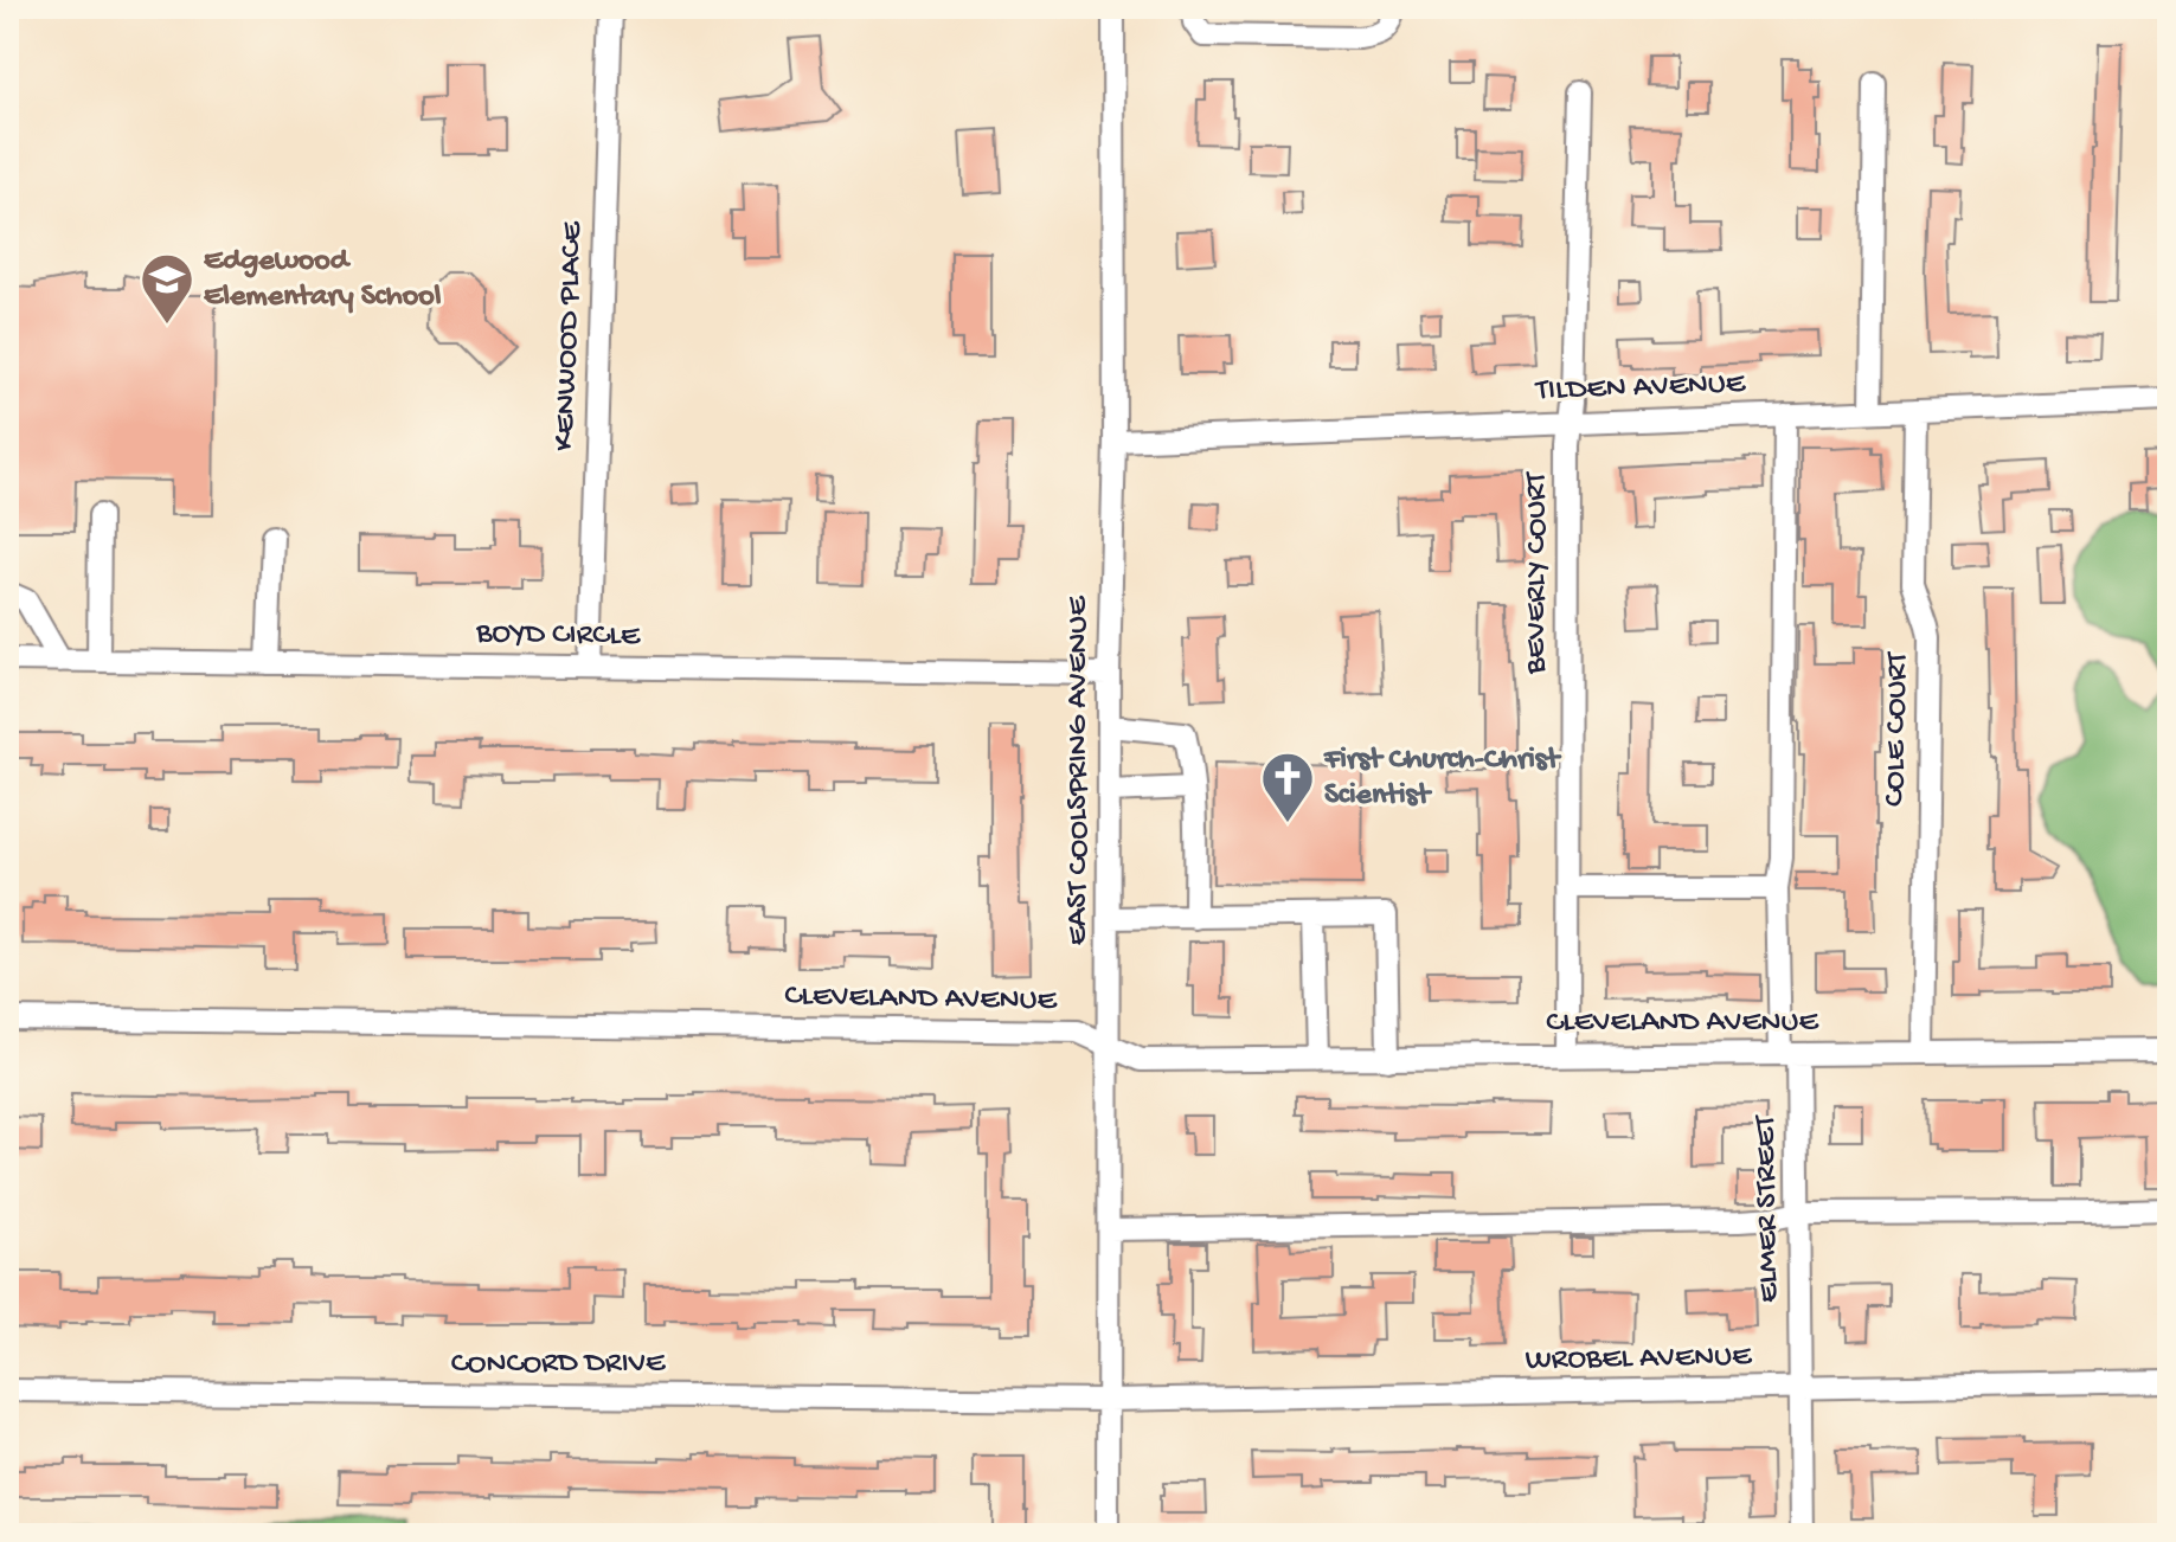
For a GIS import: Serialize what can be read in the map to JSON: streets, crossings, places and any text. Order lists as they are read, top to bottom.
{
  "streets": {
    "street": [
      "KENWOOD PLACE",
      "TILDEN AVENUE",
      "BEVERLY COURT",
      "BOYD CIRCLE",
      "COLE COURT",
      "EAST COOLSPRING AVENUE",
      "CLEVELAND AVENUE",
      "ELMER STREET",
      "WROBEL AVENUE",
      "CONCORD DRIVE"
    ]
  },
  "crossings": [
    ["KENWOOD PLACE", "BOYD CIRCLE"],
    ["TILDEN AVENUE", "BEVERLY COURT"],
    ["TILDEN AVENUE", "COLE COURT"],
    ["TILDEN AVENUE", "EAST COOLSPRING AVENUE"],
    ["TILDEN AVENUE", "ELMER STREET"],
    ["BEVERLY COURT", "CLEVELAND AVENUE"],
    ["BOYD CIRCLE", "EAST COOLSPRING AVENUE"],
    ["COLE COURT", "CLEVELAND AVENUE"],
    ["EAST COOLSPRING AVENUE", "CLEVELAND AVENUE"],
    ["EAST COOLSPRING AVENUE", "WROBEL AVENUE"],
    ["EAST COOLSPRING AVENUE", "CONCORD DRIVE"],
    ["CLEVELAND AVENUE", "ELMER STREET"],
    ["ELMER STREET", "WROBEL AVENUE"],
    ["WROBEL AVENUE", "CONCORD DRIVE"]
  ],
  "places": {
    "school or university": ["Edgewood Elementary School"],
    "church": ["First Church-Christ Scientist"]
  }
}
